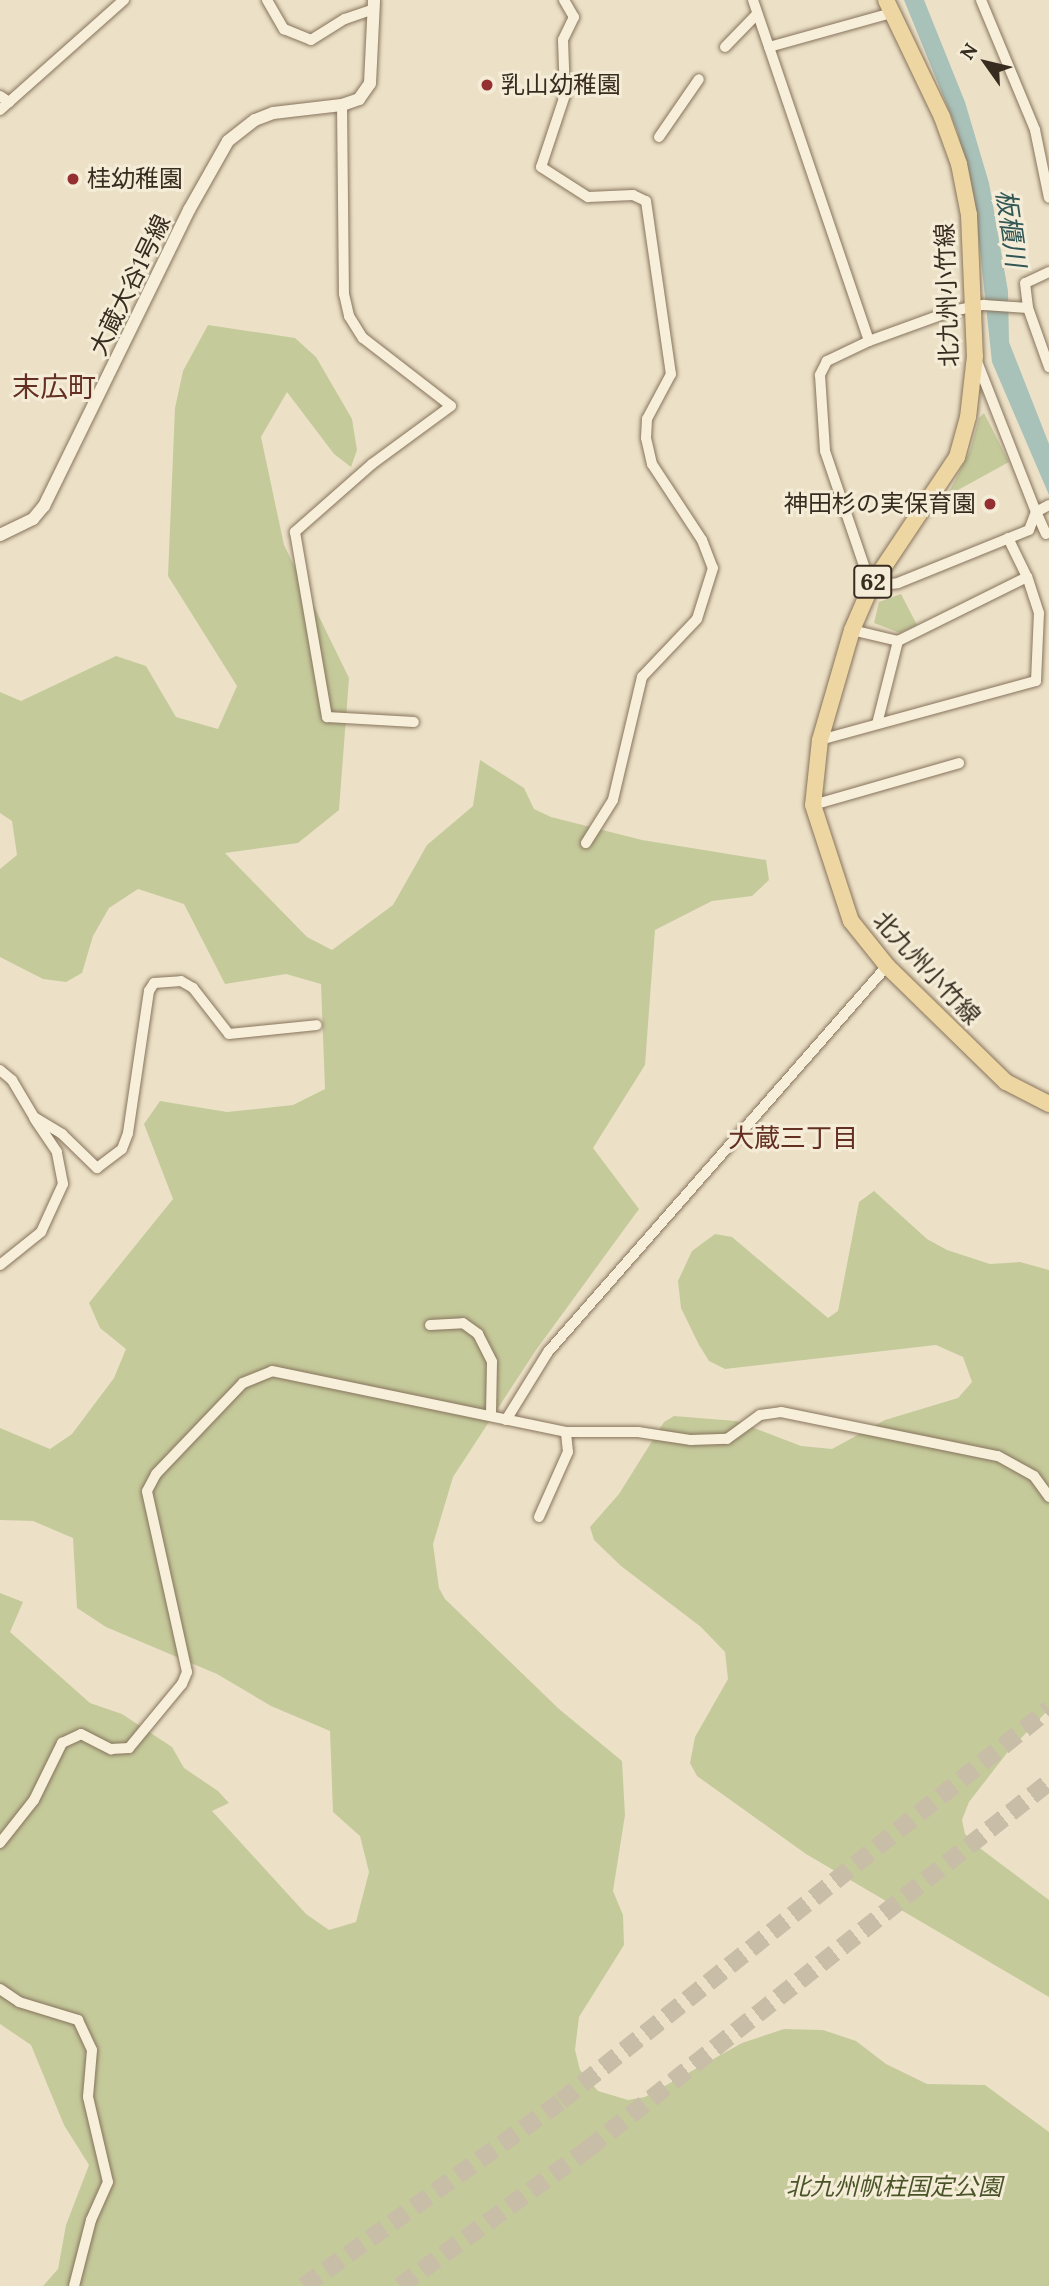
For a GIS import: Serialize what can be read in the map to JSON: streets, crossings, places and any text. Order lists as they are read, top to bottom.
{
  "streets": {
    "main road": ["北九州小竹線", "62"],
    "street": ["大蔵大谷1号線"]
  },
  "districts": ["末広町", "大蔵三丁目"],
  "water": ["板櫃川"],
  "parks": ["北九州帆柱国定公園"],
  "places": ["乳山幼稚園", "桂幼稚園", "神田杉の実保育園"],
  "north": "top left"
}
